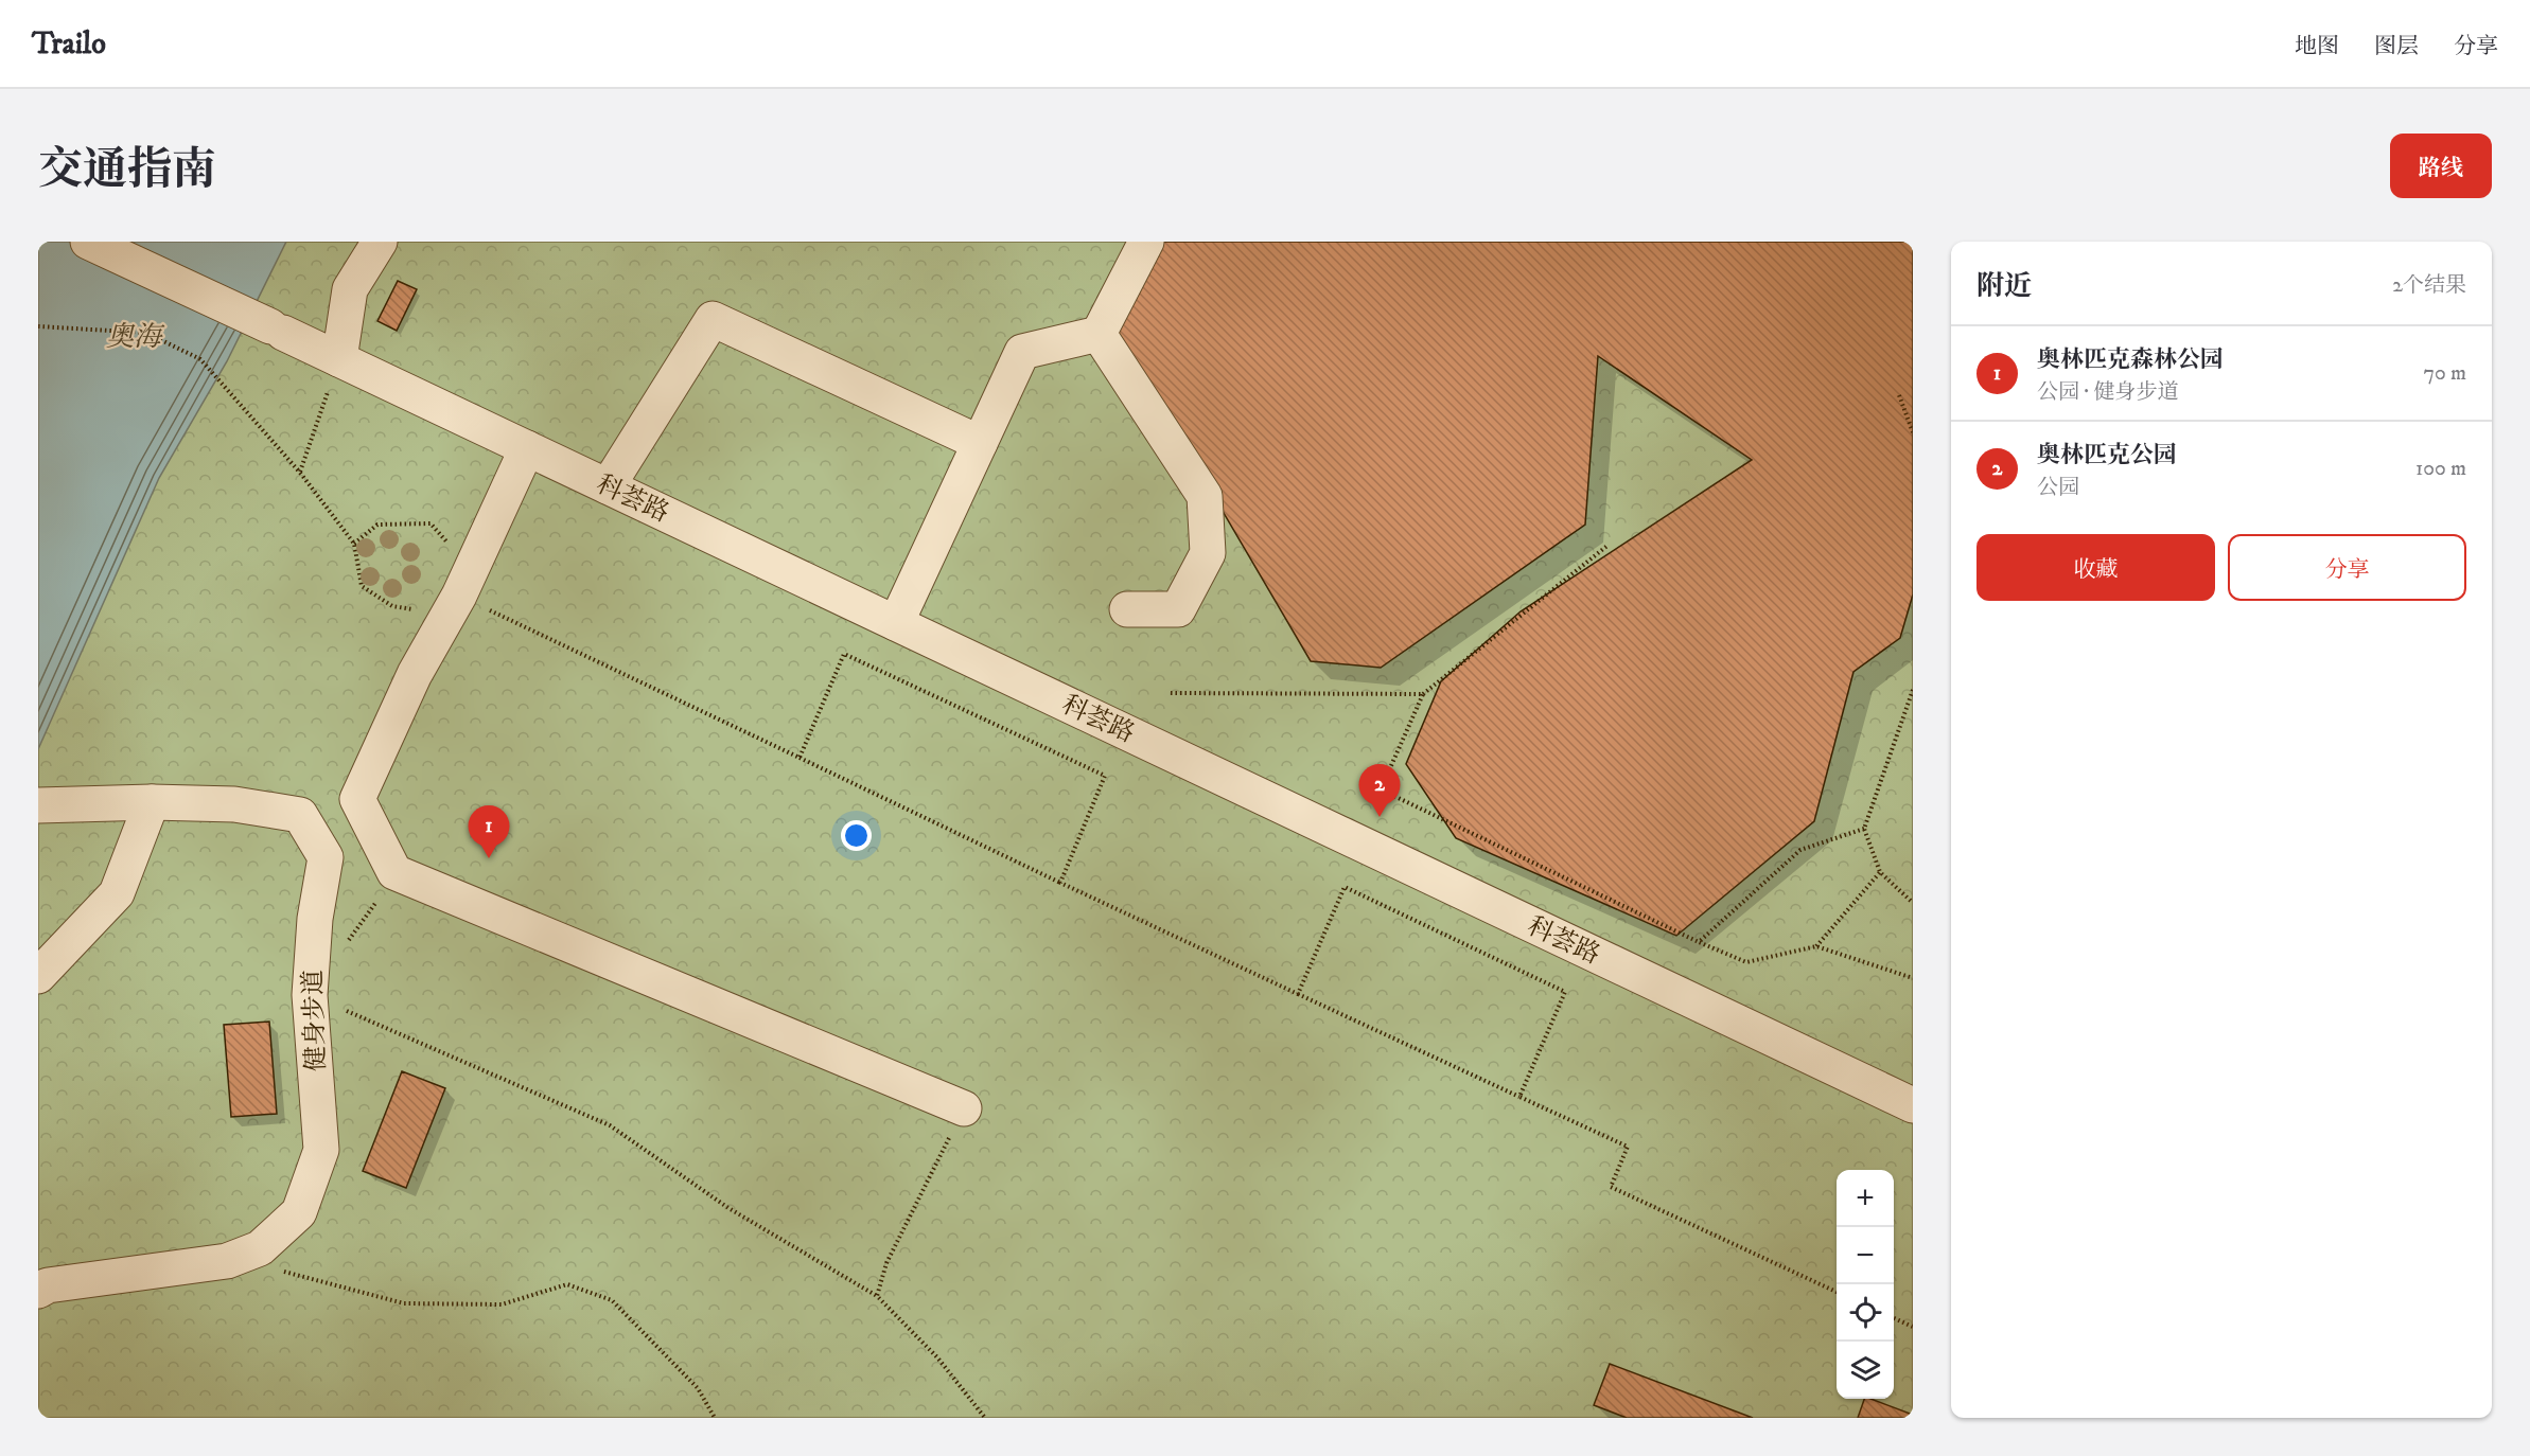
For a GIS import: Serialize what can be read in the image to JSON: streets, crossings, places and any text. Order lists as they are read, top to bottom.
{
  "streets": {
    "street": ["科荟路", "健身步道"]
  },
  "water": ["奥海"],
  "page": {
    "header": "Trailo",
    "nav": ["地图", "图层", "分享"],
    "title": "交通指南",
    "buttons": [
      "路线",
      ["收藏", "分享"]
    ],
    "heading": ["附近", "2个结果"],
    "list": [
      {
        "mark": "1",
        "name": "奥林匹克森林公园",
        "note": "公园 · 健身步道",
        "value": "70 m"
      },
      {
        "mark": "2",
        "name": "奥林匹克公园",
        "note": "公园",
        "value": "100 m"
      }
    ],
    "pins": ["2", "1"],
    "map_buttons": ["+", "−"]
  }
}
